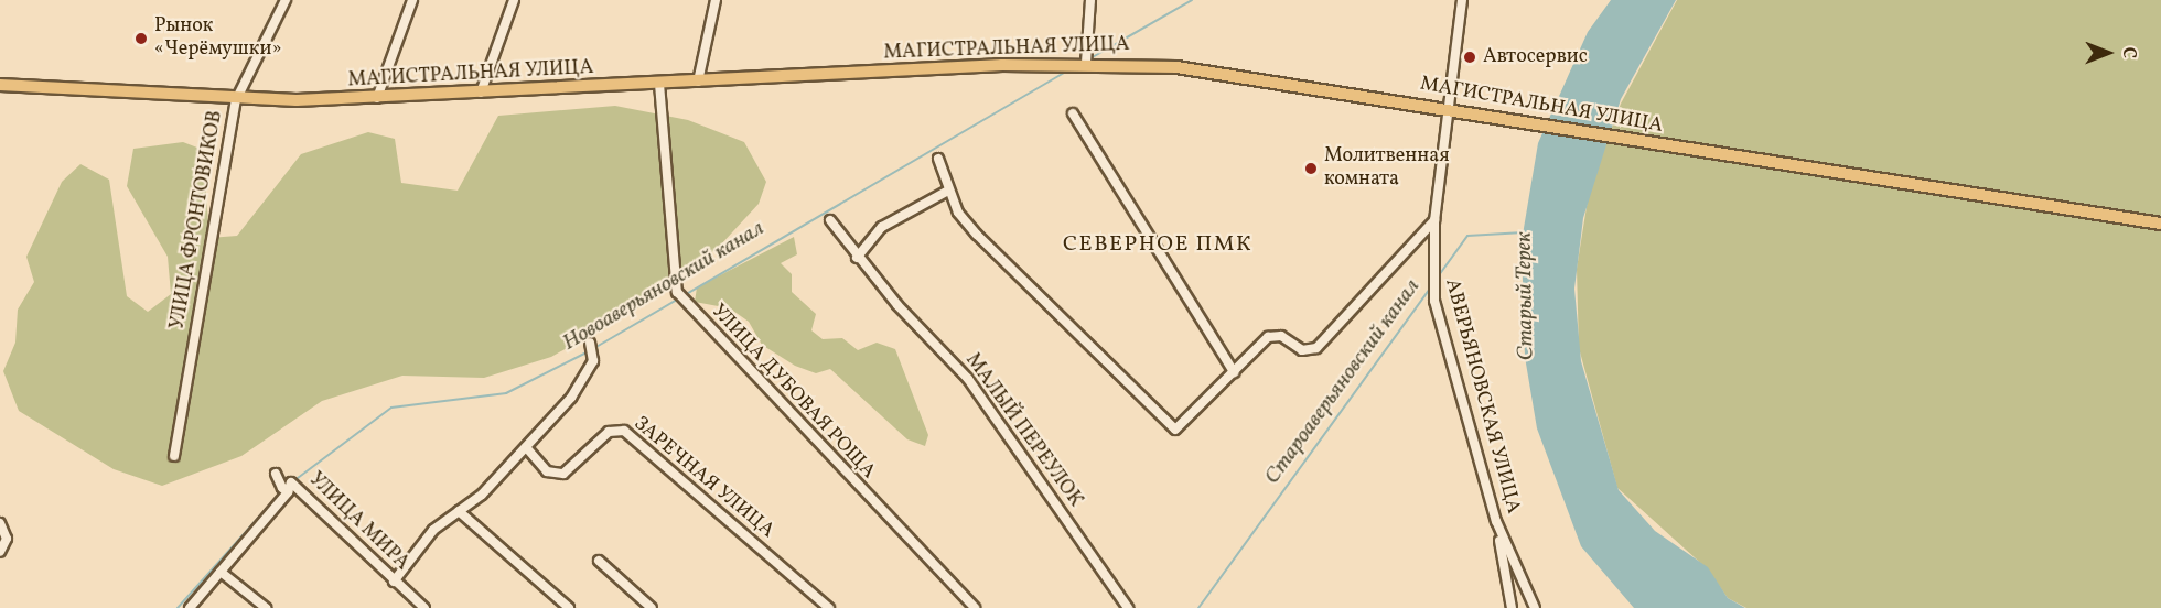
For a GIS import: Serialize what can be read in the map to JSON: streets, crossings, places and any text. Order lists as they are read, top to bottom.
{
  "streets": {
    "main road": ["МАГИСТРАЛЬНАЯ УЛИЦА"],
    "street": [
      "УЛИЦА ФРОНТОВИКОВ",
      "УЛИЦА ДУБОВАЯ РОЩА",
      "АВЕРЬЯНОВСКАЯ УЛИЦА",
      "МАЛЫЙ ПЕРЕУЛОК",
      "ЗАРЕЧНАЯ УЛИЦА",
      "УЛИЦА МИРА"
    ]
  },
  "crossings": [
    ["МАГИСТРАЛЬНАЯ УЛИЦА", "УЛИЦА ФРОНТОВИКОВ"],
    ["МАГИСТРАЛЬНАЯ УЛИЦА", "УЛИЦА ДУБОВАЯ РОЩА"],
    ["МАГИСТРАЛЬНАЯ УЛИЦА", "АВЕРЬЯНОВСКАЯ УЛИЦА"]
  ],
  "districts": ["СЕВЕРНОЕ ПМК"],
  "water": ["Новоаверьяновский канал", "Старый Терек", "Староаверьяновский канал"],
  "places": ["Рынок «Черёмушки»", "Автосервис", "Молитвенная комната"],
  "north": "right"
}
